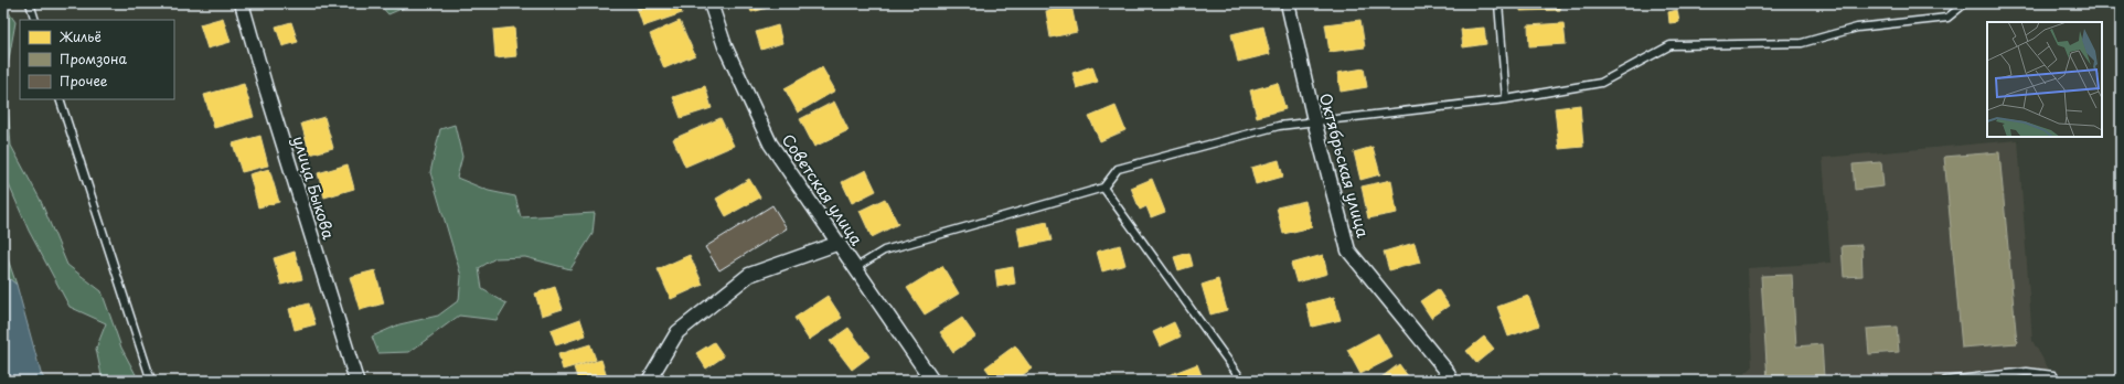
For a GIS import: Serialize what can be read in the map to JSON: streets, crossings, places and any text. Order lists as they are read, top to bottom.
{
  "streets": {
    "street": ["Октябрьская улица", "улица Быкова", "Советская улица"]
  },
  "legend": ["Жильё", "Промзона", "Прочее"]
}
